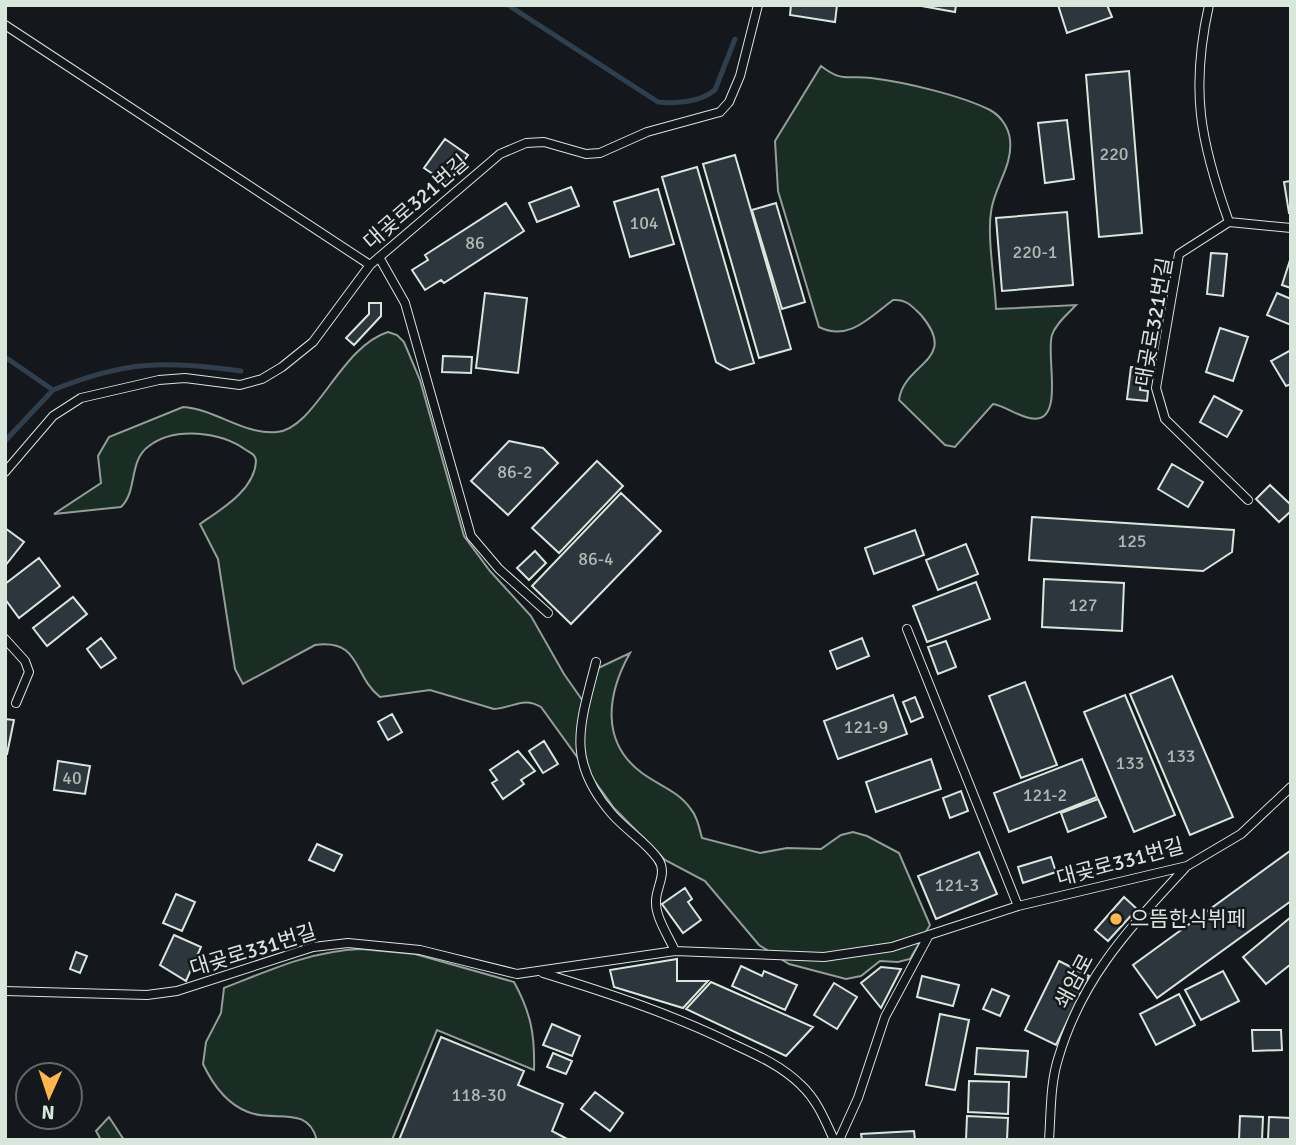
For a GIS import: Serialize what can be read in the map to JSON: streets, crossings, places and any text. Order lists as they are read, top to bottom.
{
  "streets": {
    "lane": ["대곶로321번길", "대곶로331번길", "쇄암로"]
  },
  "crossings": [
    ["대곶로331번길", "쇄암로"]
  ],
  "places": ["으뜸한식뷔페"],
  "house_numbers": [
    "220",
    "104",
    "86",
    "220-1",
    "86-2",
    "125",
    "86-4",
    "127",
    "121-9",
    "133",
    "133",
    "40",
    "121-2",
    "121-3",
    "118-30"
  ],
  "north": "bottom"
}
